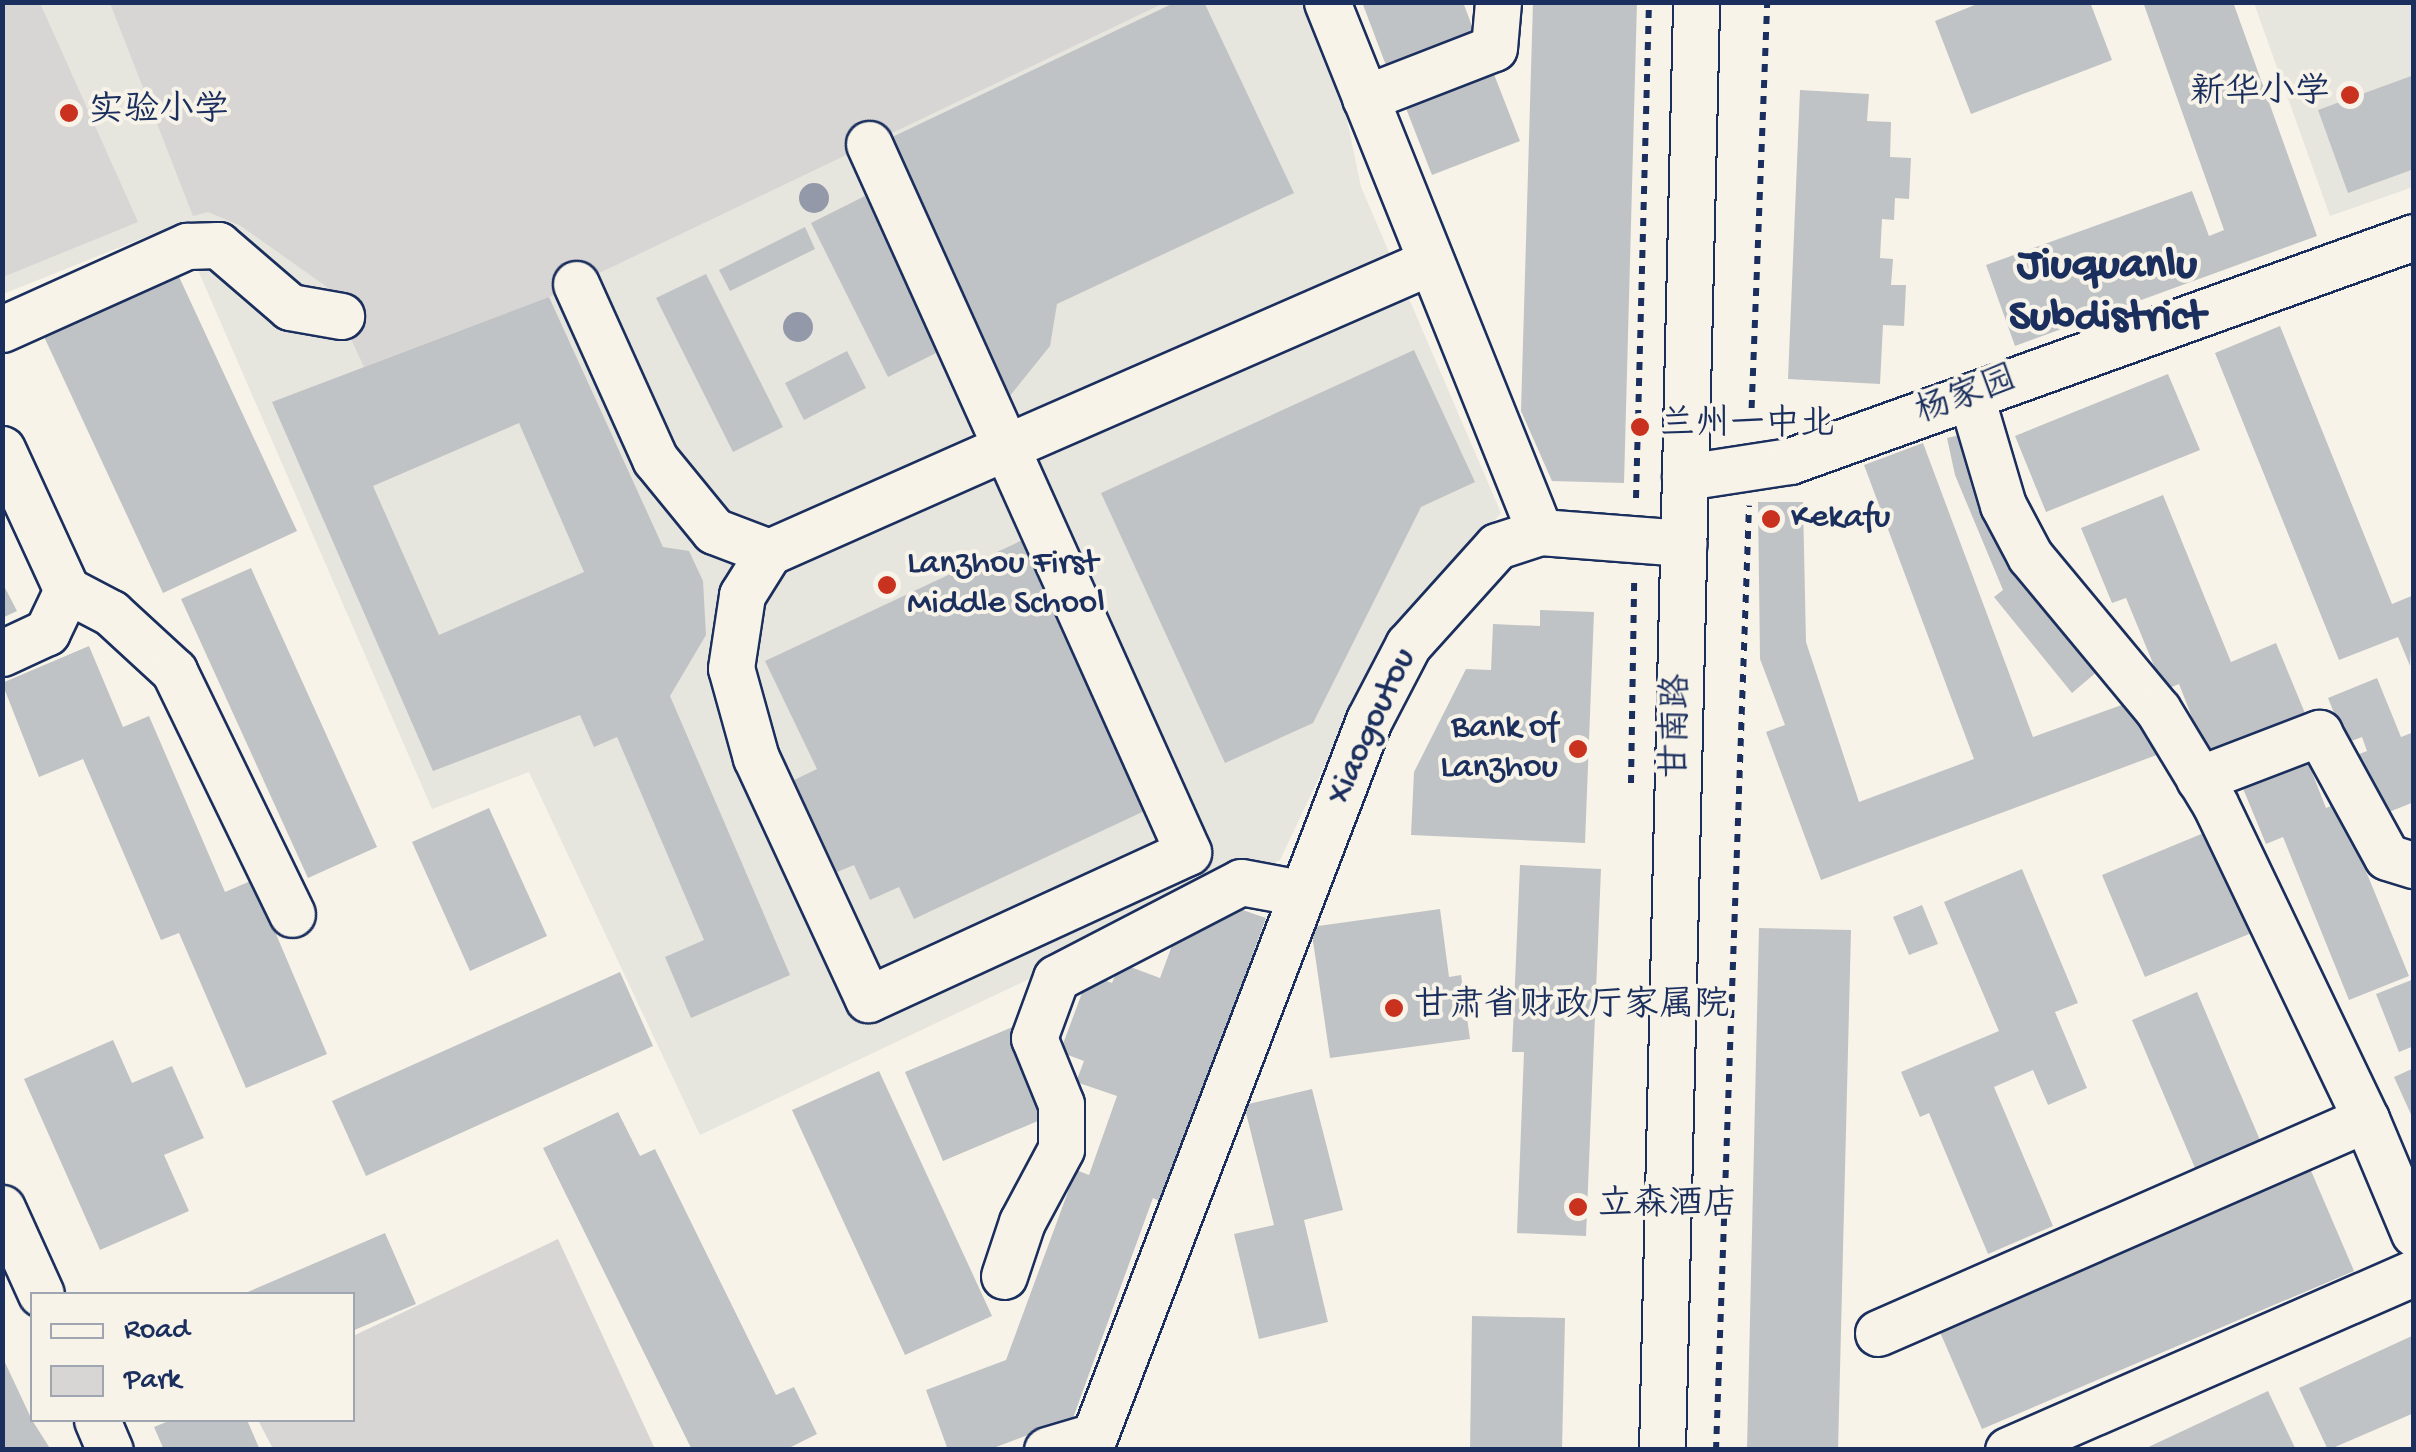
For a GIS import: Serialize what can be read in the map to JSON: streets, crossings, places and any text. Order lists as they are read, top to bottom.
{
  "streets": {
    "street": ["杨家园", "甘南路", "Xiaogoutou"]
  },
  "crossings": [
    ["杨家园", "甘南路"]
  ],
  "districts": ["Jiuquanlu Subdistrict"],
  "places": [
    "新华小学",
    "实验小学",
    "兰州一中北",
    "Kekafu",
    "Lanzhou First Middle School",
    "Bank of Lanzhou",
    "甘肃省财政厅家属院",
    "立森酒店"
  ],
  "legend": ["Road", "Park"]
}
